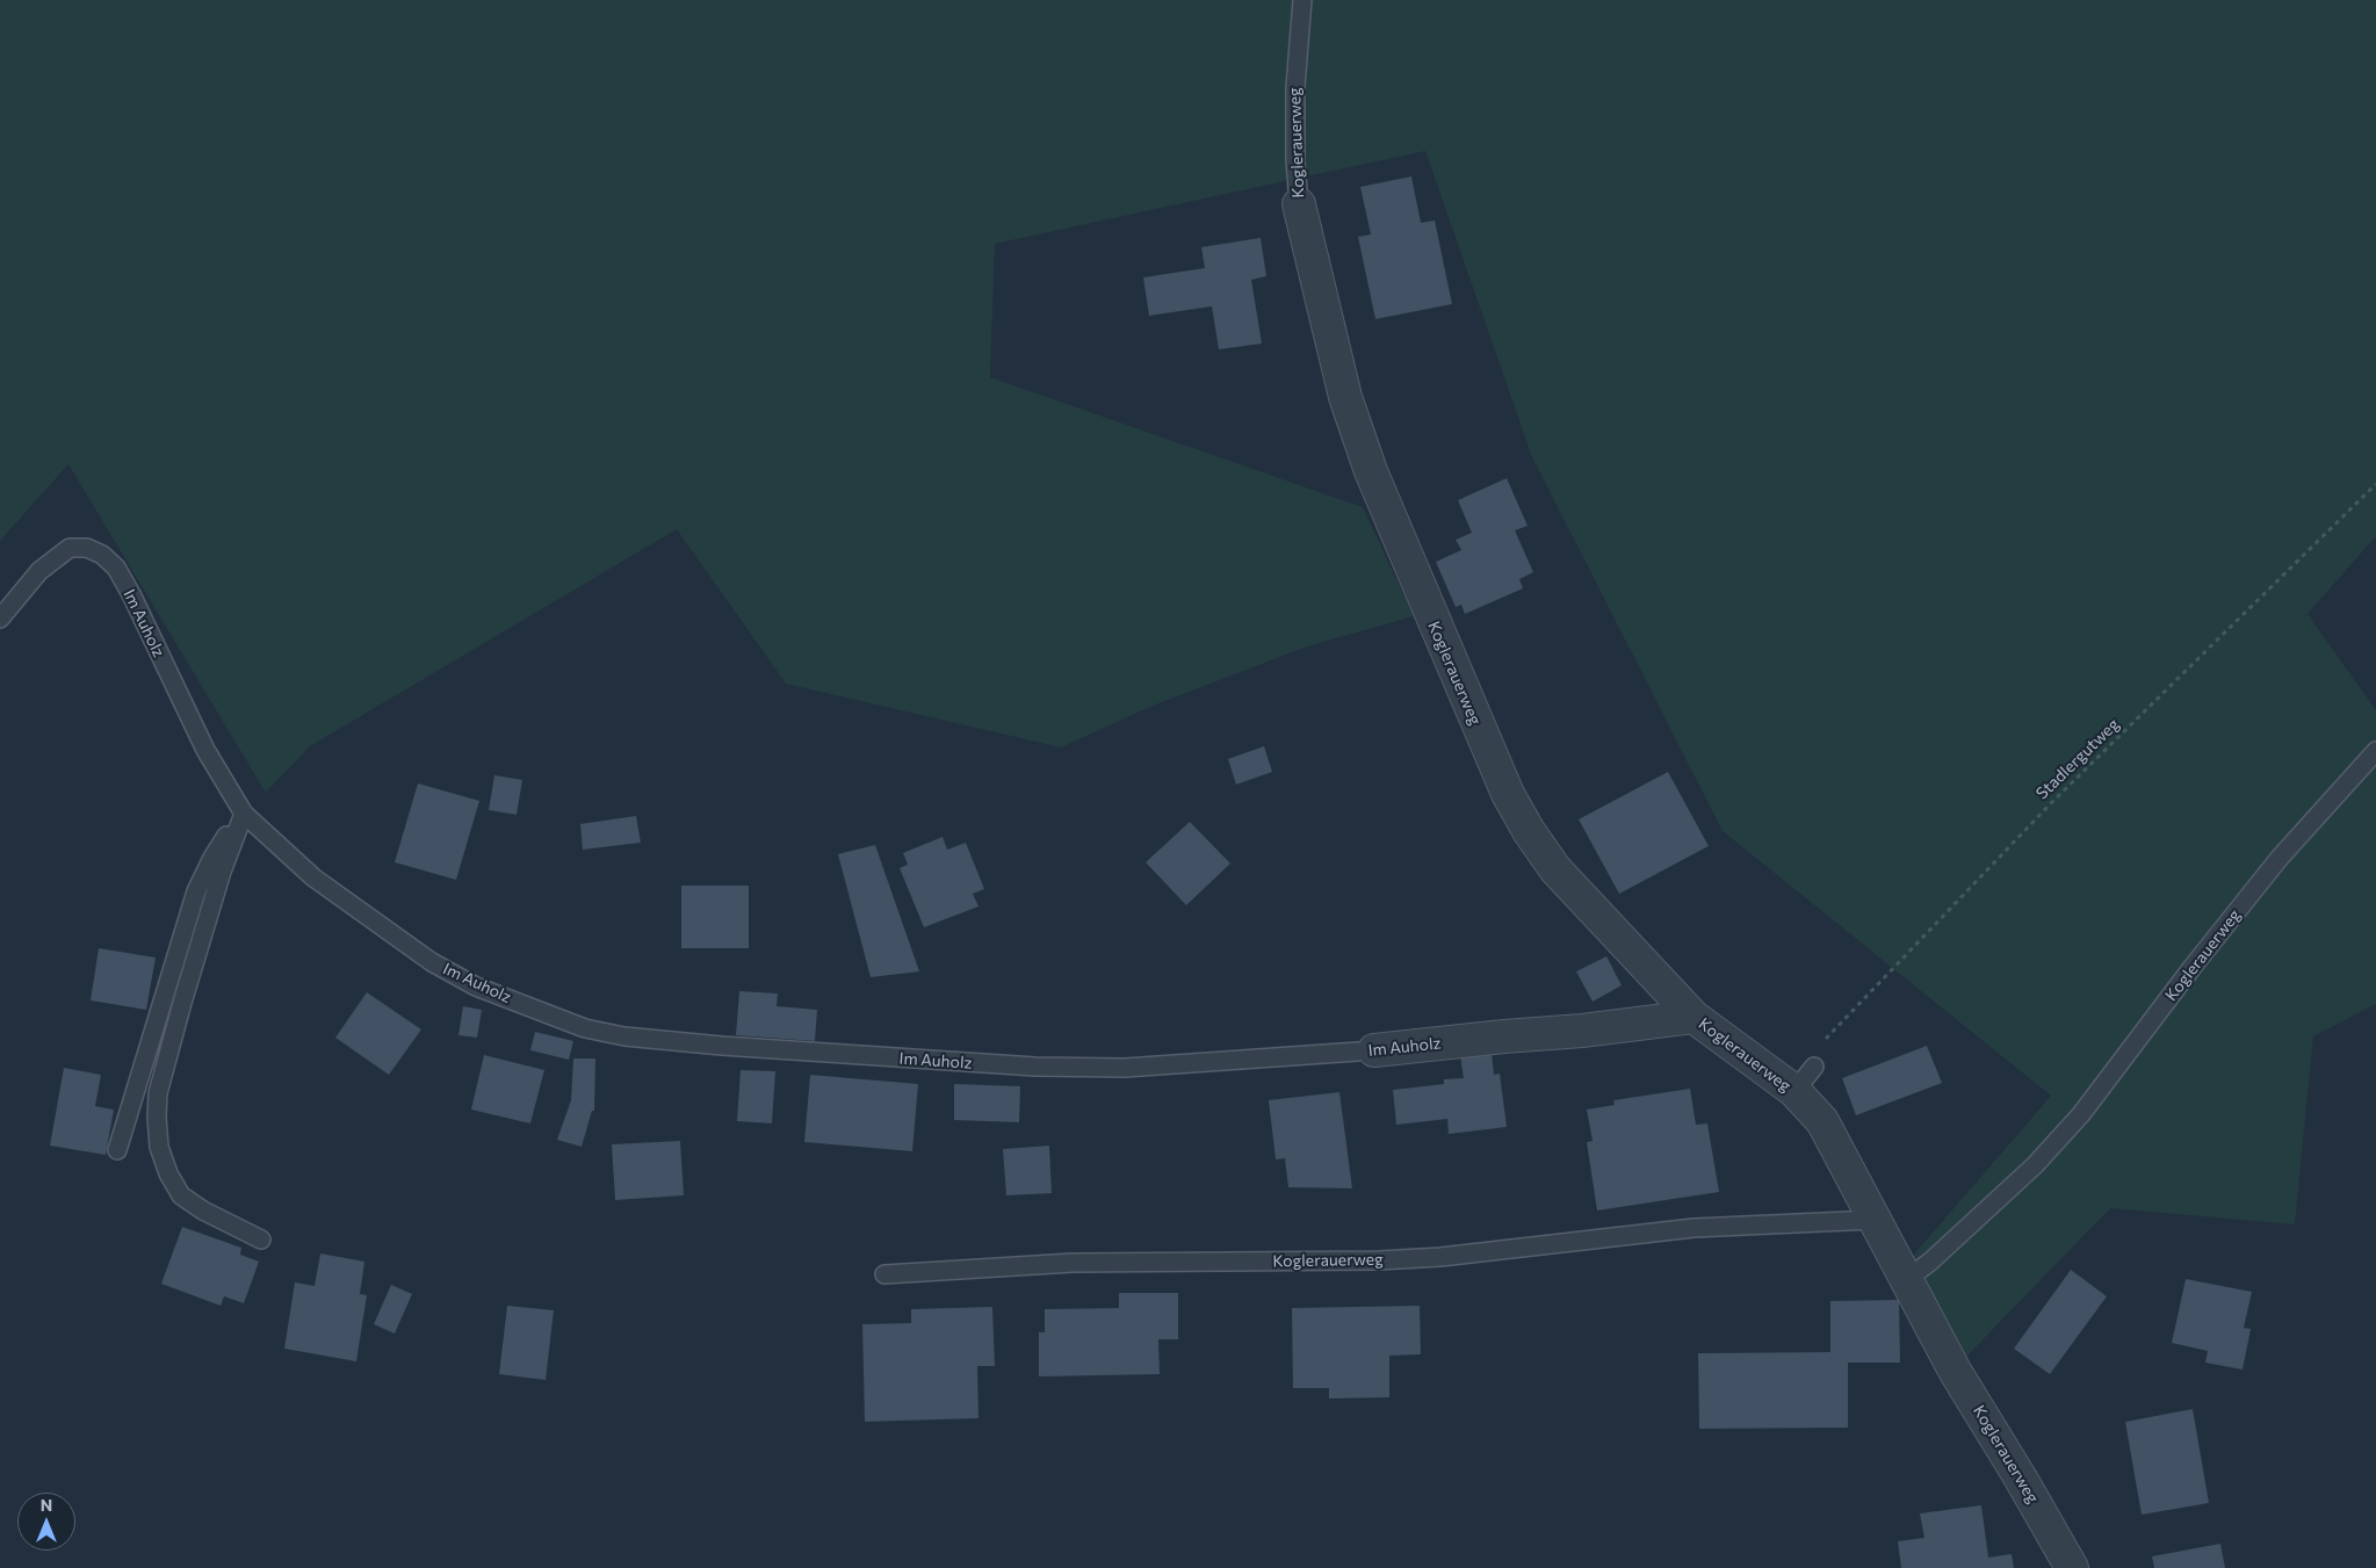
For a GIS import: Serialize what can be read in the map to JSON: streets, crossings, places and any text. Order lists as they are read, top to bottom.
{
  "streets": {
    "street": ["Koglerauerweg", "Im Auholz"],
    "path": ["Stadlergutweg"]
  },
  "crossings": [
    ["Koglerauerweg", "Im Auholz"]
  ],
  "north": "top"
}
